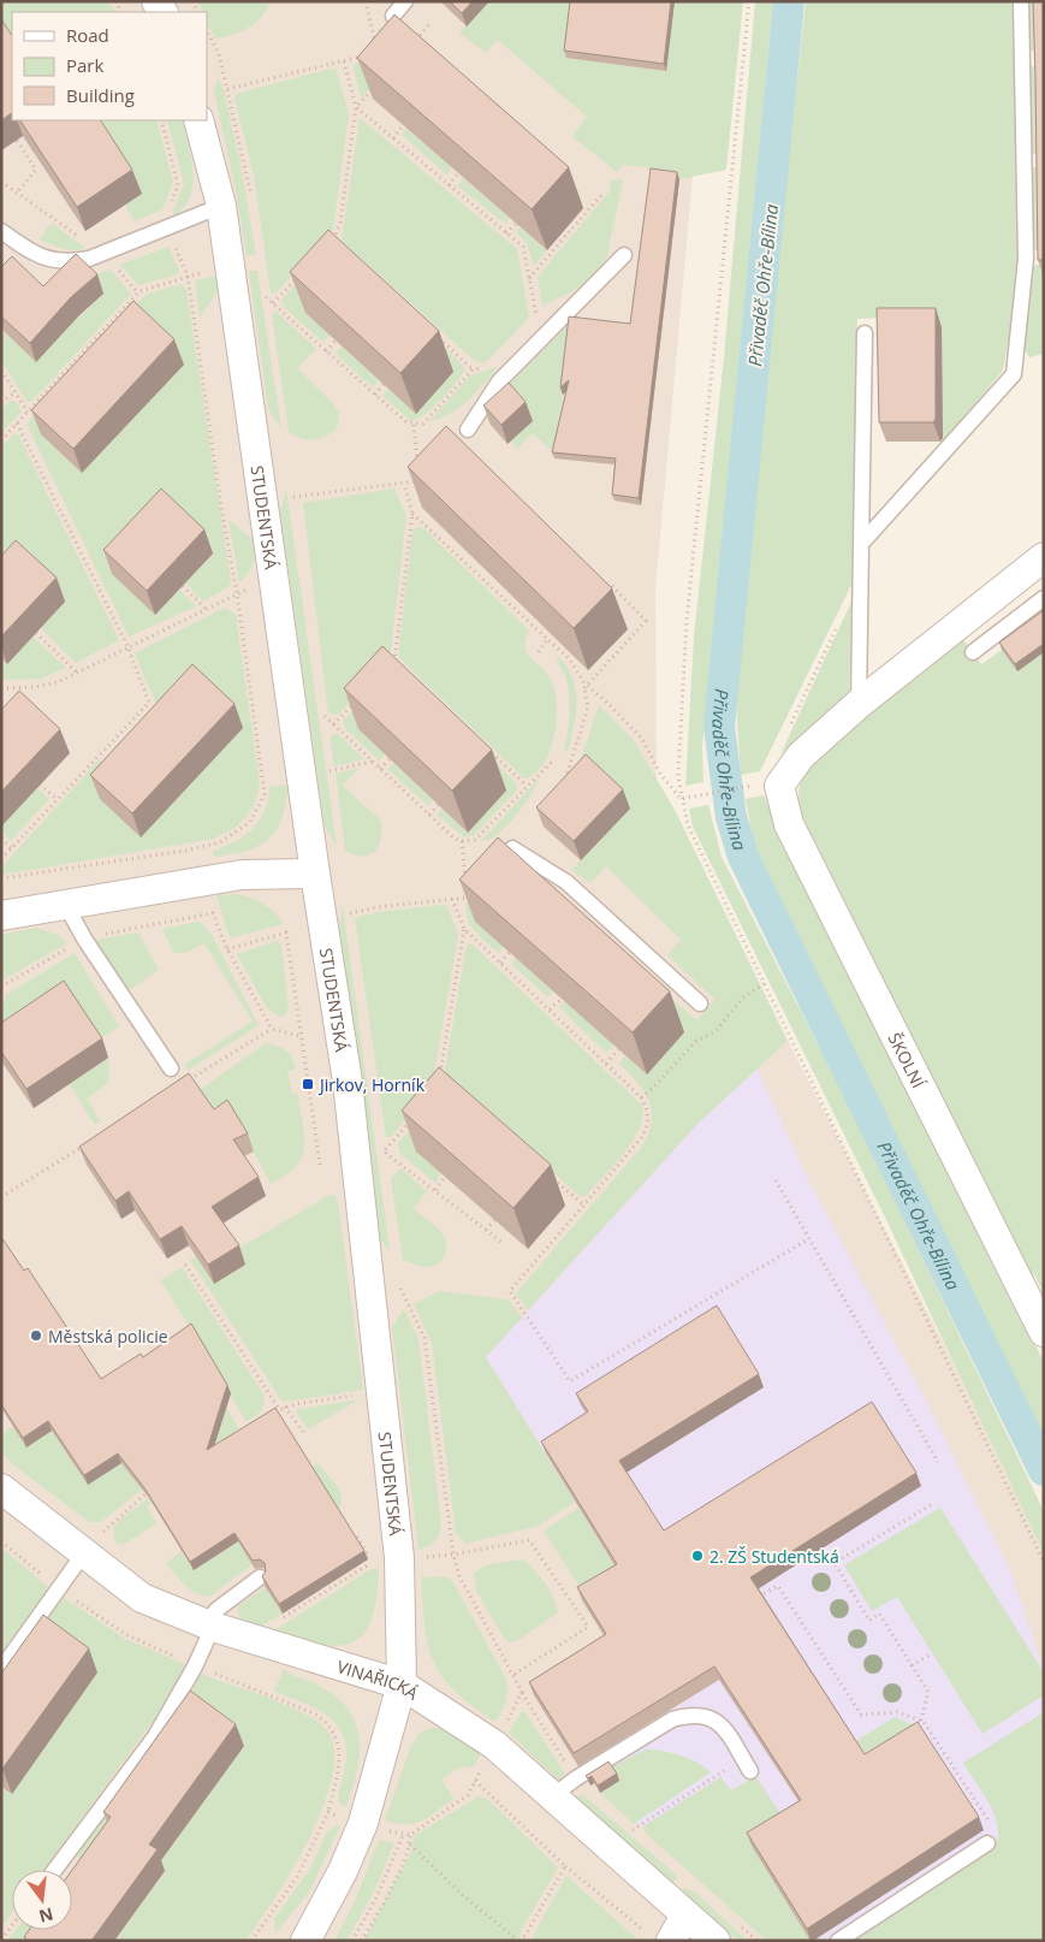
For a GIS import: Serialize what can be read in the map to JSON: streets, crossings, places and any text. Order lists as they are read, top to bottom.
{
  "streets": {
    "street": ["STUDENTSKÁ", "ŠKOLNÍ", "VINAŘICKÁ"]
  },
  "crossings": [
    ["STUDENTSKÁ", "VINAŘICKÁ"]
  ],
  "water": ["Přivaděč Ohře-Bílina"],
  "places": {
    "transit": ["Jirkov, Horník"],
    "other": ["Městská policie", "2. ZŠ Studentská"]
  },
  "legend": ["Road", "Park", "Building"],
  "north": "bottom"
}
